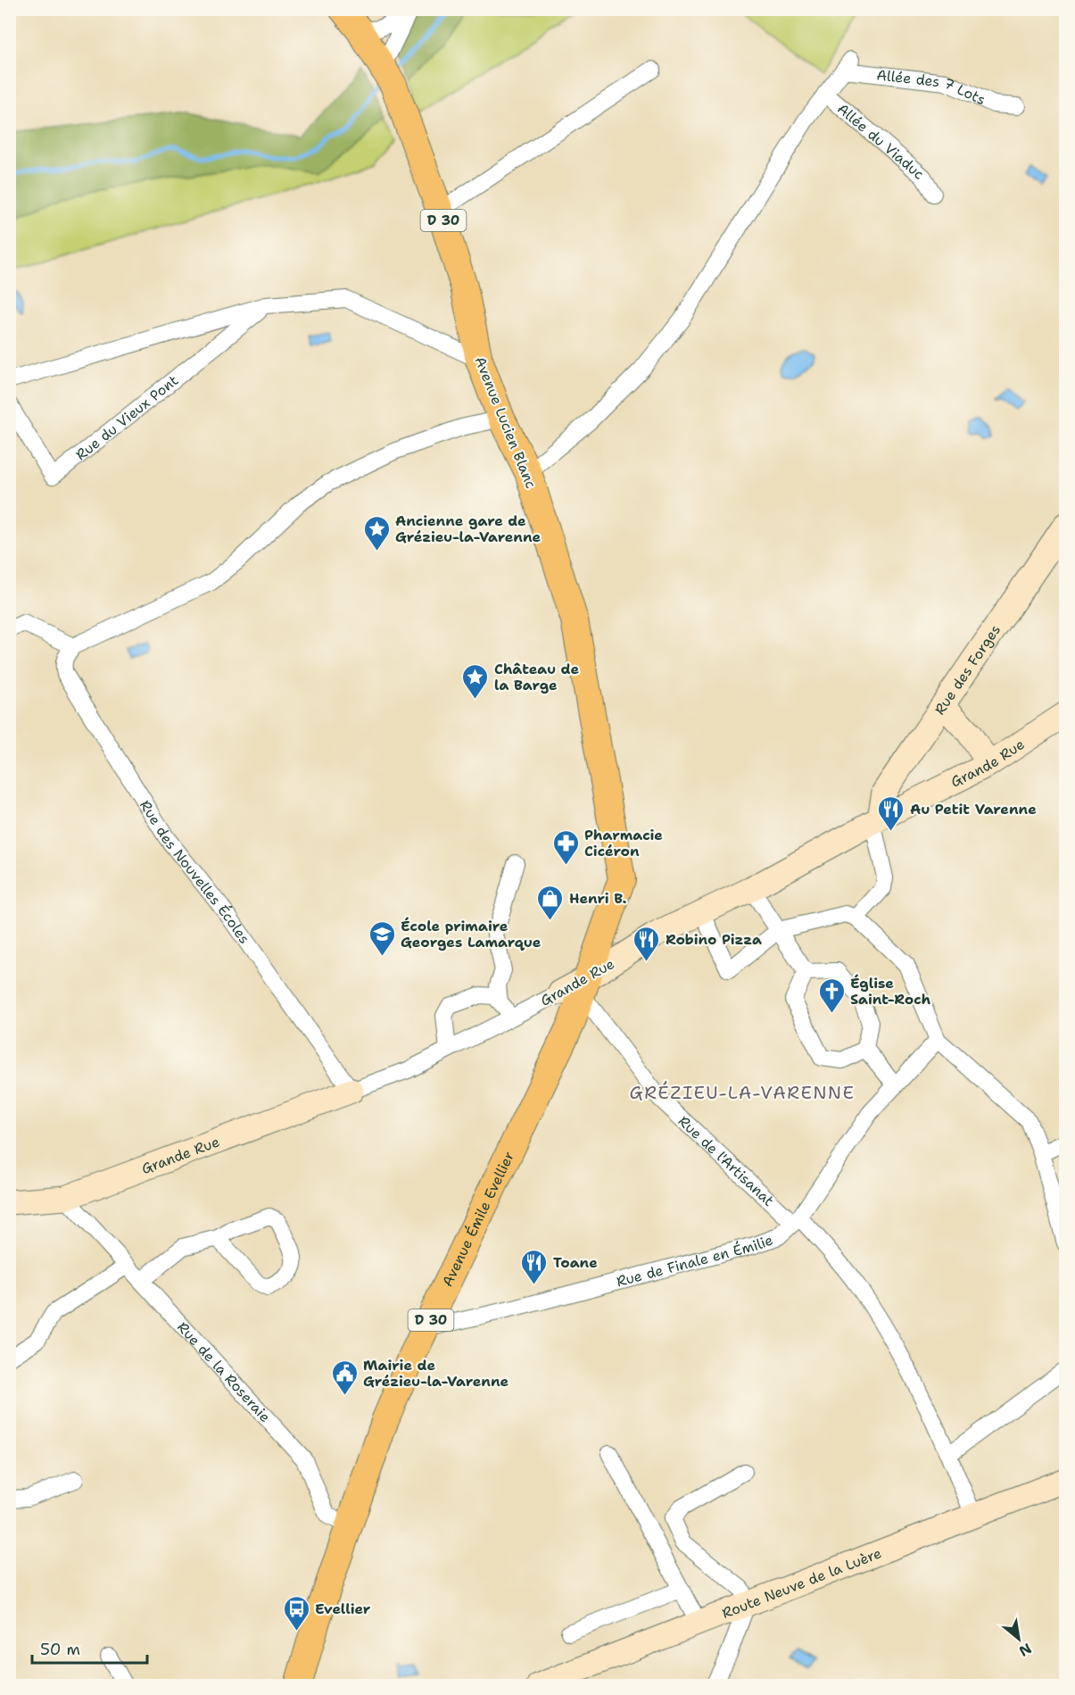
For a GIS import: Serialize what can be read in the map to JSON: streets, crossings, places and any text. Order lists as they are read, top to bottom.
{
  "streets": {
    "main road": ["D 30", "Avenue Lucien Blanc", "Avenue Émile Evellier"],
    "street": [
      "Allée des 7 Lots",
      "Allée du Viaduc",
      "Rue du Vieux Pont",
      "Rue des Forges",
      "Grande Rue",
      "Rue des Nouvelles Écoles",
      "Rue de l'Artisanat",
      "Rue de Finale en Émilie",
      "Rue de la Roseraie",
      "Route Neuve de la Luère"
    ]
  },
  "crossings": [
    ["Allée des 7 Lots", "Allée du Viaduc"],
    ["D 30", "Avenue Lucien Blanc"],
    ["Avenue Lucien Blanc", "Grande Rue"],
    ["Avenue Lucien Blanc", "Rue de l'Artisanat"],
    ["Avenue Lucien Blanc", "Avenue Émile Evellier"],
    ["Rue des Forges", "Grande Rue"],
    ["Grande Rue", "Rue des Nouvelles Écoles"],
    ["Grande Rue", "Rue de l'Artisanat"],
    ["Grande Rue", "Avenue Émile Evellier"],
    ["Grande Rue", "Rue de la Roseraie"],
    ["Rue de l'Artisanat", "Avenue Émile Evellier"],
    ["Rue de l'Artisanat", "Rue de Finale en Émilie"],
    ["Rue de l'Artisanat", "Route Neuve de la Luère"],
    ["Avenue Émile Evellier", "Rue de Finale en Émilie"],
    ["Avenue Émile Evellier", "Rue de la Roseraie"]
  ],
  "districts": ["GRÉZIEU-LA-VARENNE"],
  "places": {
    "place": ["Ancienne gare de Grézieu-la-Varenne", "Château de la Barge"],
    "restaurant": ["Au Petit Varenne", "Robino Pizza", "Toane"],
    "pharmacy": ["Pharmacie Cicéron"],
    "shop": ["Henri B."],
    "school or university": ["École primaire Georges Lamarque"],
    "church": ["Église Saint-Roch"],
    "public building": ["Mairie de Grézieu-la-Varenne"],
    "bus stop": ["Evellier"]
  },
  "scale_bar": "50 m",
  "north": "bottom right"
}
